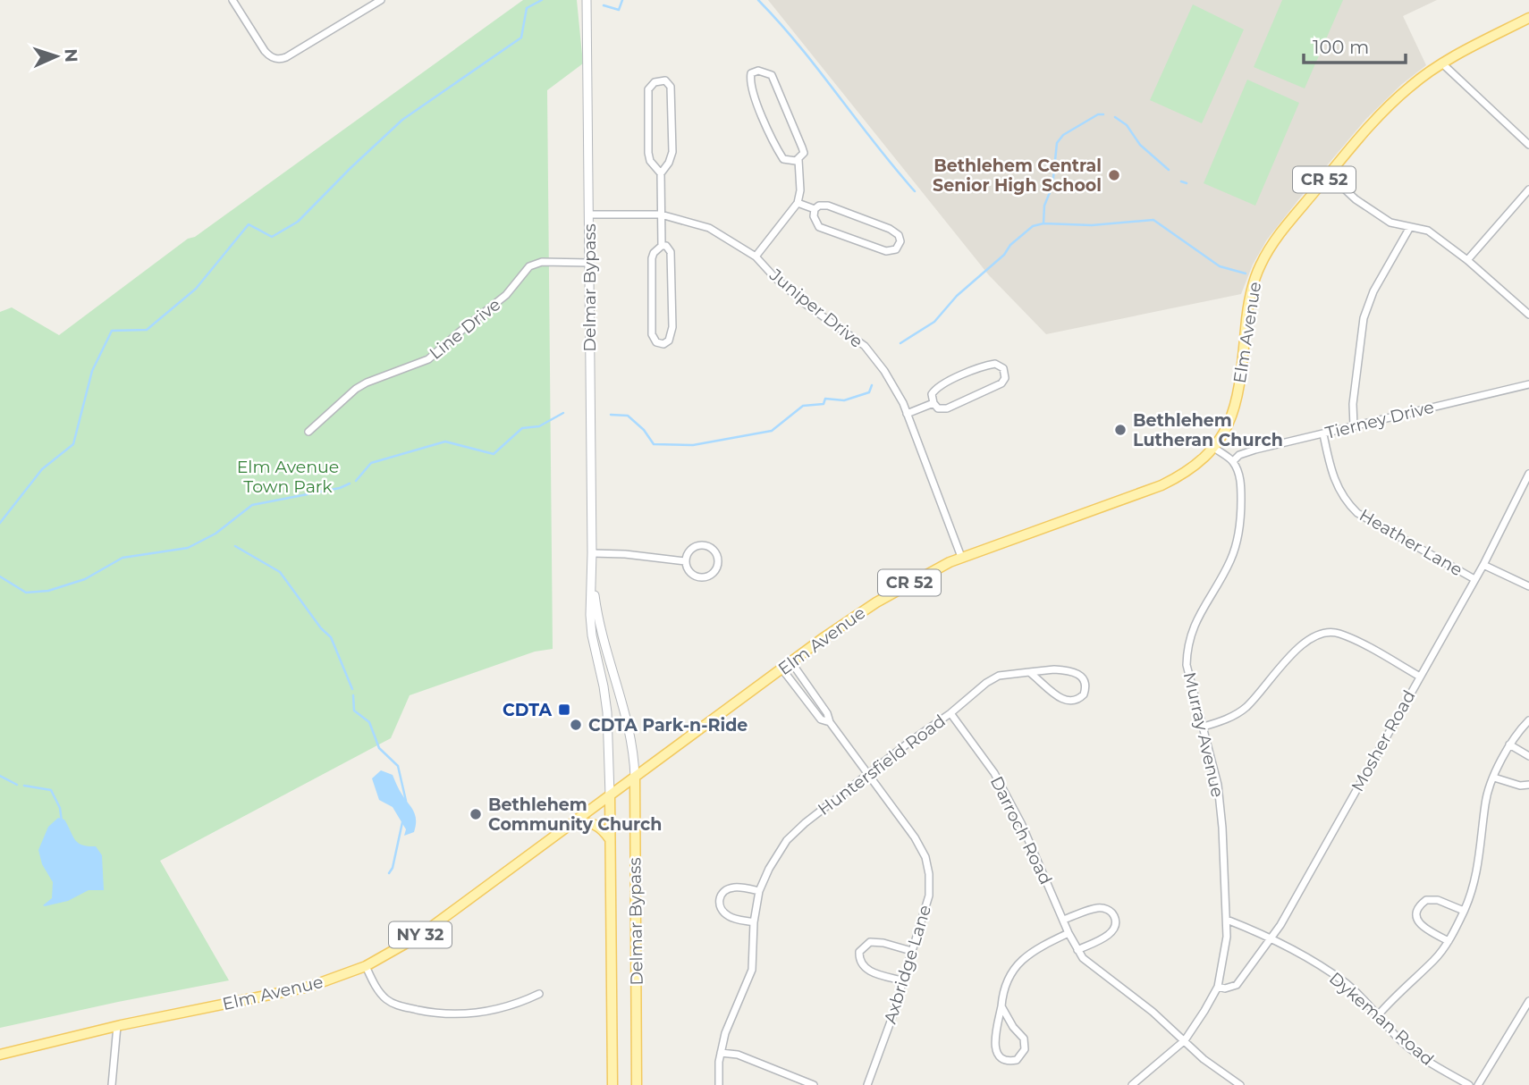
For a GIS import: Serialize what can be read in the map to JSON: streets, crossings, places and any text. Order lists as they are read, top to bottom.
{
  "streets": {
    "main road": [
      "CR 52",
      "Delmar Bypass",
      "Elm Avenue",
      "NY 32"
    ],
    "street": [
      "Juniper Drive",
      "Line Drive",
      "Tierney Drive",
      "Heather Lane",
      "Murray Avenue",
      "Mosher Road",
      "Huntersfield Road",
      "Darroch Road",
      "Axbridge Lane",
      "Dykeman Road"
    ]
  },
  "crossings": [
    ["Delmar Bypass", "Juniper Drive"],
    ["Delmar Bypass", "Line Drive"],
    ["Delmar Bypass", "Elm Avenue"],
    ["Juniper Drive", "Elm Avenue"],
    ["Elm Avenue", "Axbridge Lane"],
    ["Tierney Drive", "Heather Lane"],
    ["Tierney Drive", "Murray Avenue"],
    ["Heather Lane", "Mosher Road"],
    ["Murray Avenue", "Mosher Road"],
    ["Murray Avenue", "Darroch Road"],
    ["Murray Avenue", "Dykeman Road"],
    ["Mosher Road", "Dykeman Road"],
    ["Huntersfield Road", "Darroch Road"],
    ["Huntersfield Road", "Axbridge Lane"]
  ],
  "parks": ["Elm Avenue Town Park"],
  "places": {
    "other": [
      "Bethlehem Central Senior High School",
      "Bethlehem Lutheran Church",
      "CDTA Park-n-Ride",
      "Bethlehem Community Church"
    ],
    "transit": ["CDTA"]
  },
  "scale_bar": "100 m",
  "north": "right"
}
